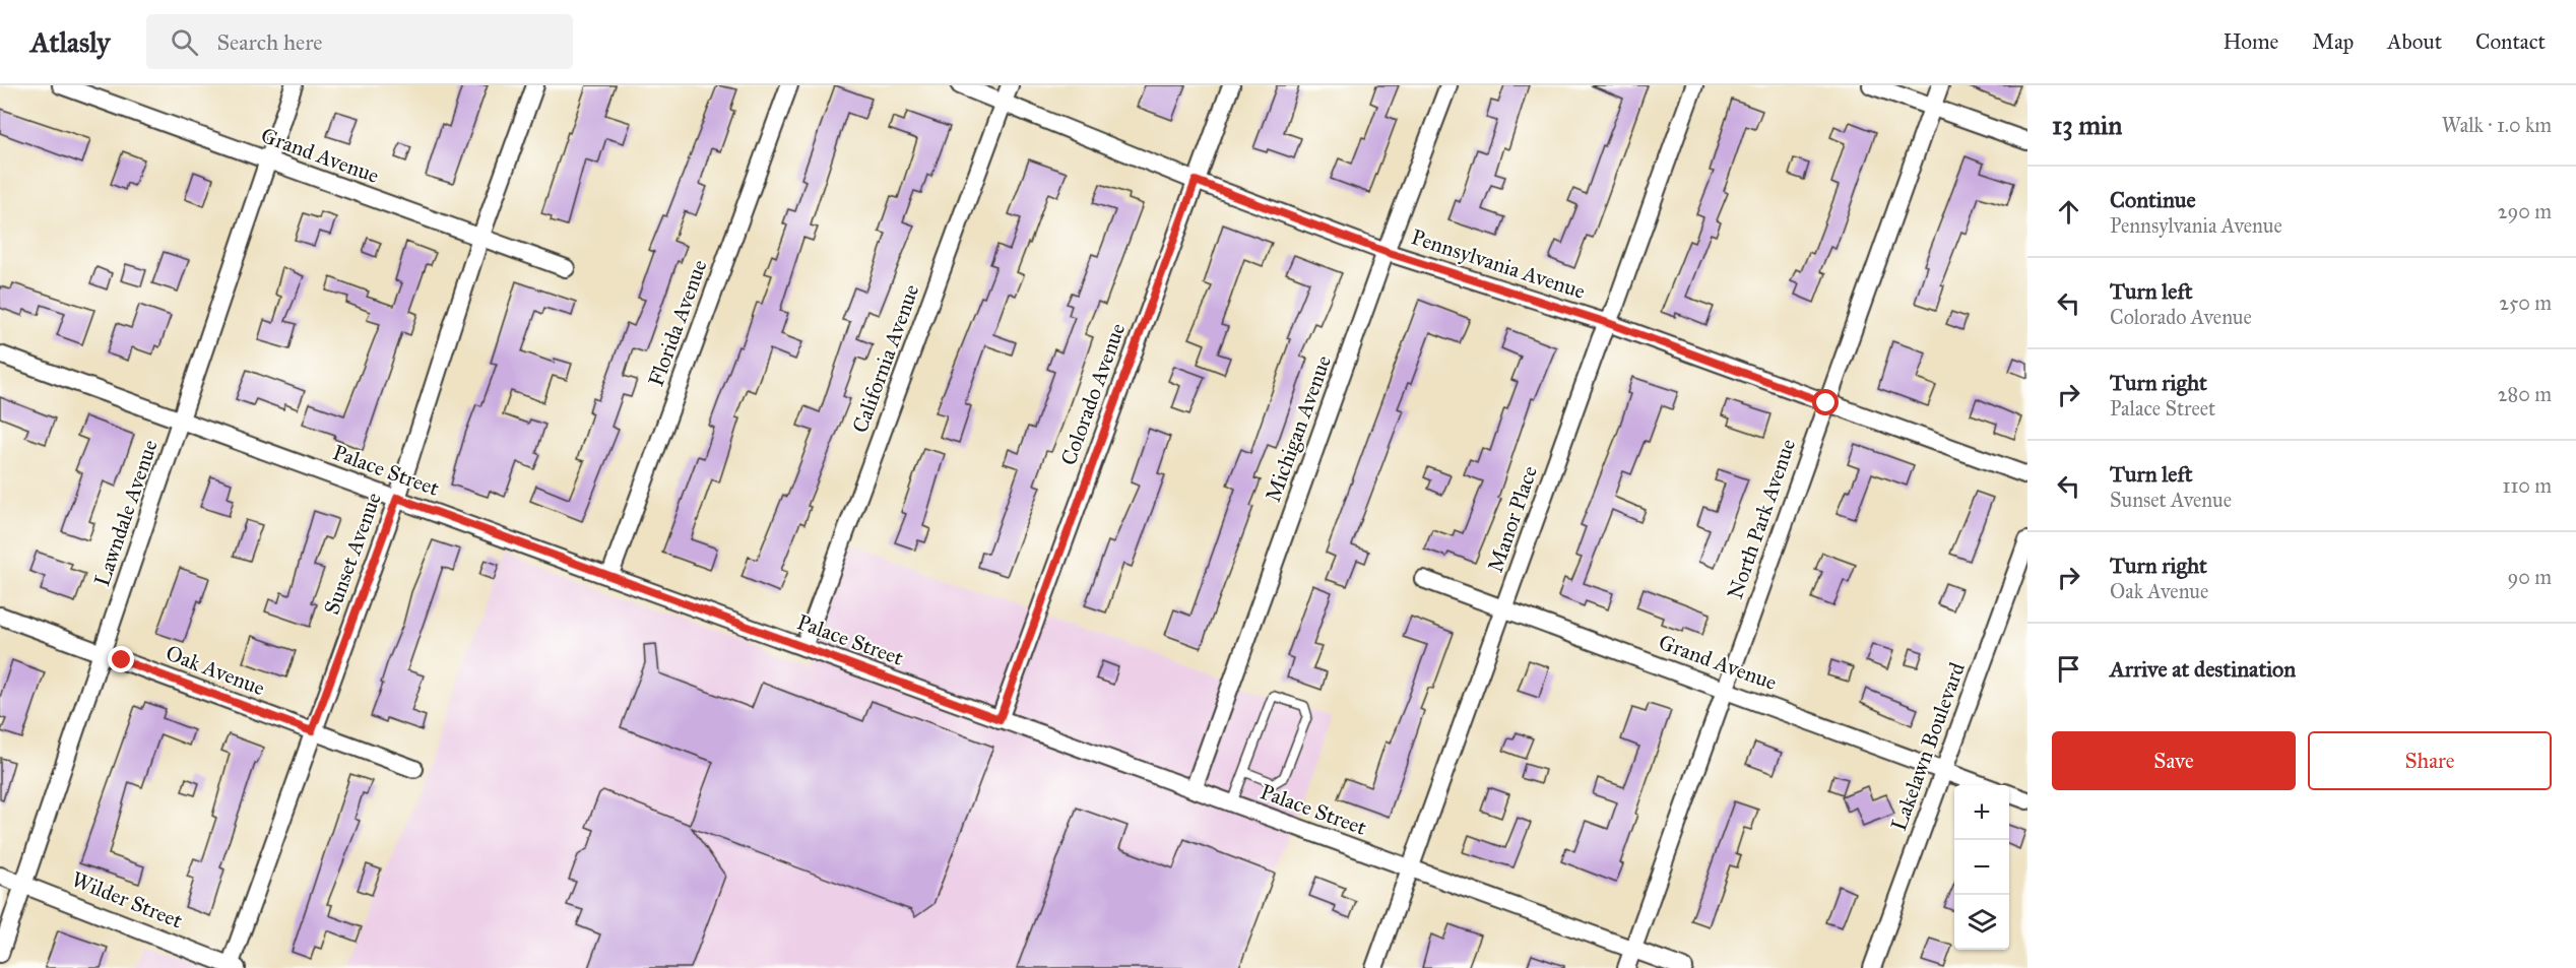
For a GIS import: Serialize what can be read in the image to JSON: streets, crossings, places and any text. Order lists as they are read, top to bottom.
{
  "streets": {
    "street": [
      "Grand Avenue",
      "Pennsylvania Avenue",
      "Florida Avenue",
      "California Avenue",
      "Colorado Avenue",
      "Michigan Avenue",
      "Palace Street",
      "Lawndale Avenue",
      "Manor Place",
      "North Park Avenue",
      "Sunset Avenue",
      "Oak Avenue",
      "Lakelawn Boulevard",
      "Wilder Street"
    ]
  },
  "crossings": [
    ["Grand Avenue", "Lawndale Avenue"],
    ["Grand Avenue", "Manor Place"],
    ["Grand Avenue", "North Park Avenue"],
    ["Grand Avenue", "Sunset Avenue"],
    ["Grand Avenue", "Lakelawn Boulevard"],
    ["Pennsylvania Avenue", "California Avenue"],
    ["Pennsylvania Avenue", "Colorado Avenue"],
    ["Pennsylvania Avenue", "Michigan Avenue"],
    ["Pennsylvania Avenue", "Manor Place"],
    ["Pennsylvania Avenue", "North Park Avenue"],
    ["Florida Avenue", "Palace Street"],
    ["California Avenue", "Palace Street"],
    ["Colorado Avenue", "Palace Street"],
    ["Michigan Avenue", "Palace Street"],
    ["Palace Street", "Lawndale Avenue"],
    ["Palace Street", "Manor Place"],
    ["Palace Street", "North Park Avenue"],
    ["Palace Street", "Sunset Avenue"],
    ["Lawndale Avenue", "Oak Avenue"],
    ["Lawndale Avenue", "Wilder Street"],
    ["Sunset Avenue", "Oak Avenue"],
    ["Sunset Avenue", "Wilder Street"]
  ],
  "page": {
    "header": "Atlasly",
    "search": "Search here",
    "nav": [
      "Home",
      "Map",
      "About",
      "Contact"
    ],
    "heading": ["13 min", "Walk · 1.0 km"],
    "list": [
      ["Continue", "Pennsylvania Avenue", "290 m"],
      ["Turn left", "Colorado Avenue", "250 m"],
      ["Turn right", "Palace Street", "280 m"],
      ["Turn left", "Sunset Avenue", "110 m"],
      ["Turn right", "Oak Avenue", "90 m"],
      "Arrive at destination"
    ],
    "buttons": ["Save", "Share"],
    "map_buttons": ["+", "−"]
  }
}
